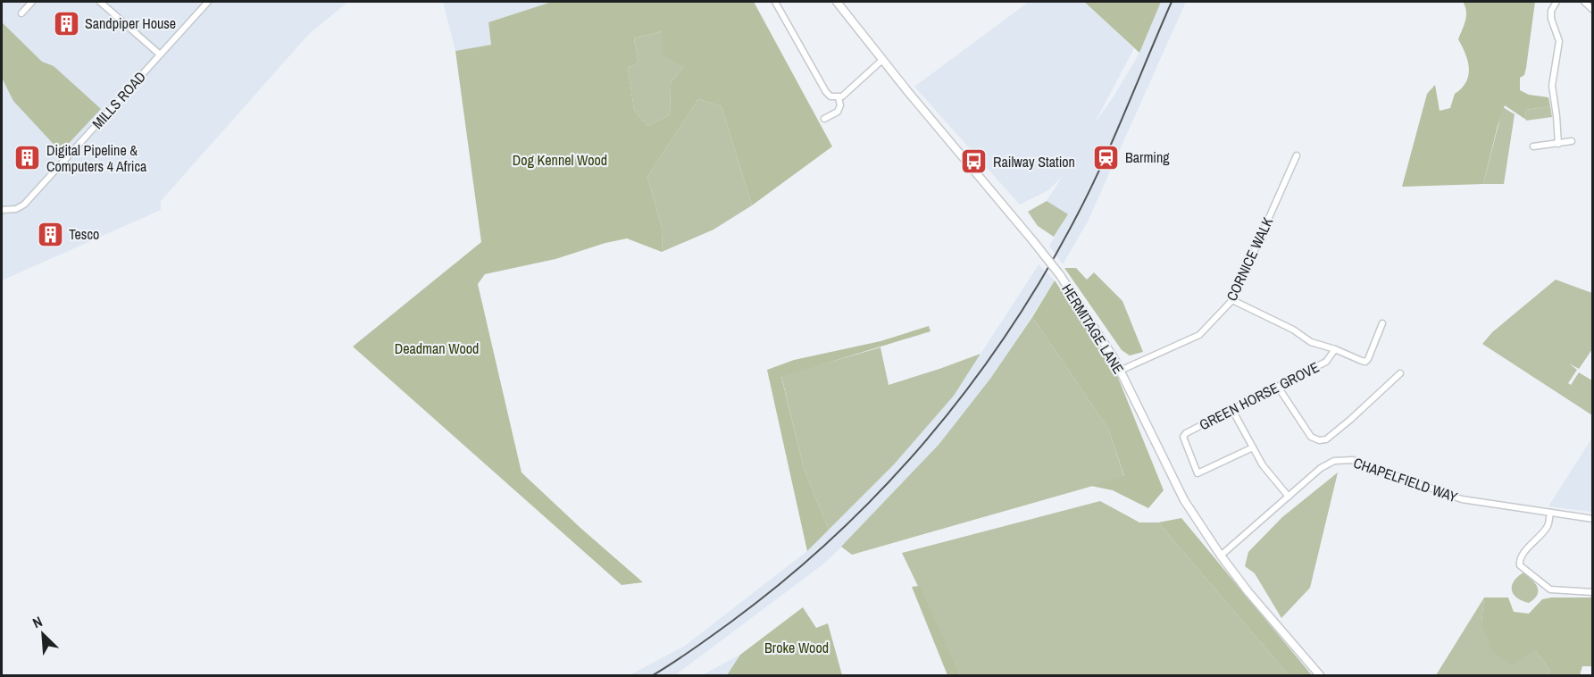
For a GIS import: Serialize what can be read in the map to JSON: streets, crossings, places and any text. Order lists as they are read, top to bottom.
{
  "streets": {
    "main road": ["HERMITAGE LANE"],
    "street": [
      "MILLS ROAD",
      "CORNICE WALK",
      "GREEN HORSE GROVE",
      "CHAPELFIELD WAY"
    ]
  },
  "crossings": [
    ["CORNICE WALK", "HERMITAGE LANE"],
    ["HERMITAGE LANE", "CHAPELFIELD WAY"]
  ],
  "parks": ["Dog Kennel Wood", "Deadman Wood", "Broke Wood"],
  "places": {
    "building": ["Sandpiper House", "Digital Pipeline & Computers 4 Africa", "Tesco"],
    "station": ["Barming"],
    "bus stop": ["Railway Station"]
  },
  "north": "top left"
}
